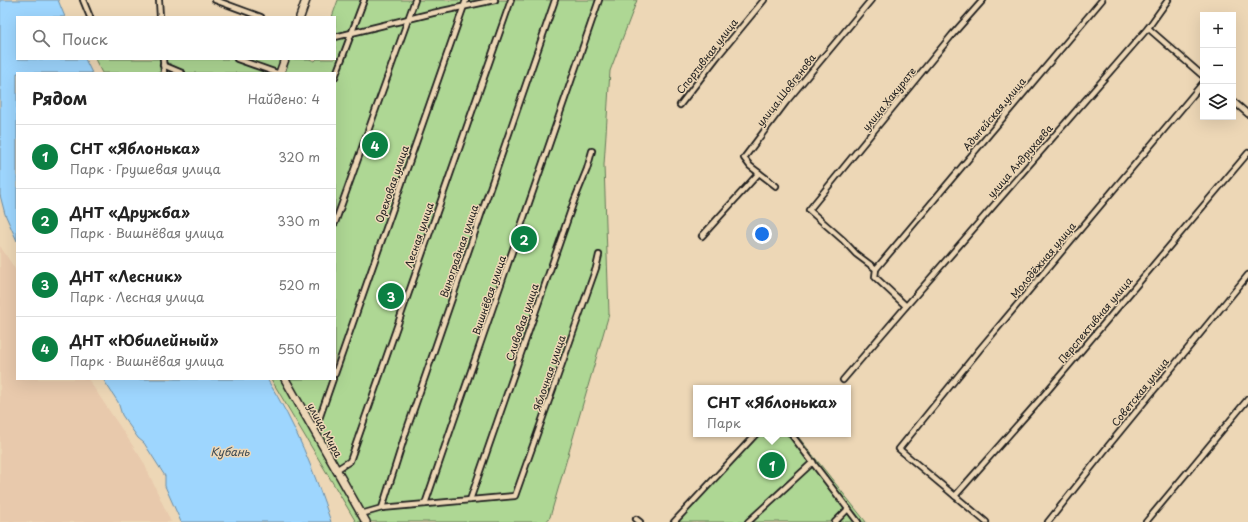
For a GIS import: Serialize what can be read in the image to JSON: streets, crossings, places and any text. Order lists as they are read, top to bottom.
{
  "streets": {
    "street": [
      "Спортивная улица",
      "улица Шовгенова",
      "улица Хакурате",
      "Адыгейская улица",
      "улица Андрухаева",
      "Ореховая улица",
      "Лесная улица",
      "Виноградная улица",
      "Молодёжная улица",
      "Вишнёвая улица",
      "Перспективная улица",
      "Сливовая улица",
      "Яблочная улица",
      "Советская улица",
      "улица Мира"
    ]
  },
  "crossings": [
    ["улица Хакурате", "Адыгейская улица"],
    ["Лесная улица", "улица Мира"],
    ["Молодёжная улица", "Перспективная улица"],
    ["Сливовая улица", "Яблочная улица"]
  ],
  "water": ["Кубань"],
  "page": {
    "map_buttons": ["+", "−"],
    "search": "Поиск",
    "heading": ["Рядом", "Найдено: 4"],
    "list": [
      {
        "mark": "1",
        "name": "СНТ «Яблонька»",
        "note": "Парк · Грушевая улица",
        "value": "320 m"
      },
      {
        "mark": "2",
        "name": "ДНТ «Дружба»",
        "note": "Парк · Вишнёвая улица",
        "value": "330 m"
      },
      {
        "mark": "3",
        "name": "ДНТ «Лесник»",
        "note": "Парк · Лесная улица",
        "value": "520 m"
      },
      {
        "mark": "4",
        "name": "ДНТ «Юбилейный»",
        "note": "Парк · Вишнёвая улица",
        "value": "550 m"
      }
    ],
    "pins": [
      "4",
      "2",
      "3",
      "1"
    ],
    "popup": ["СНТ «Яблонька»", "Парк"]
  }
}
